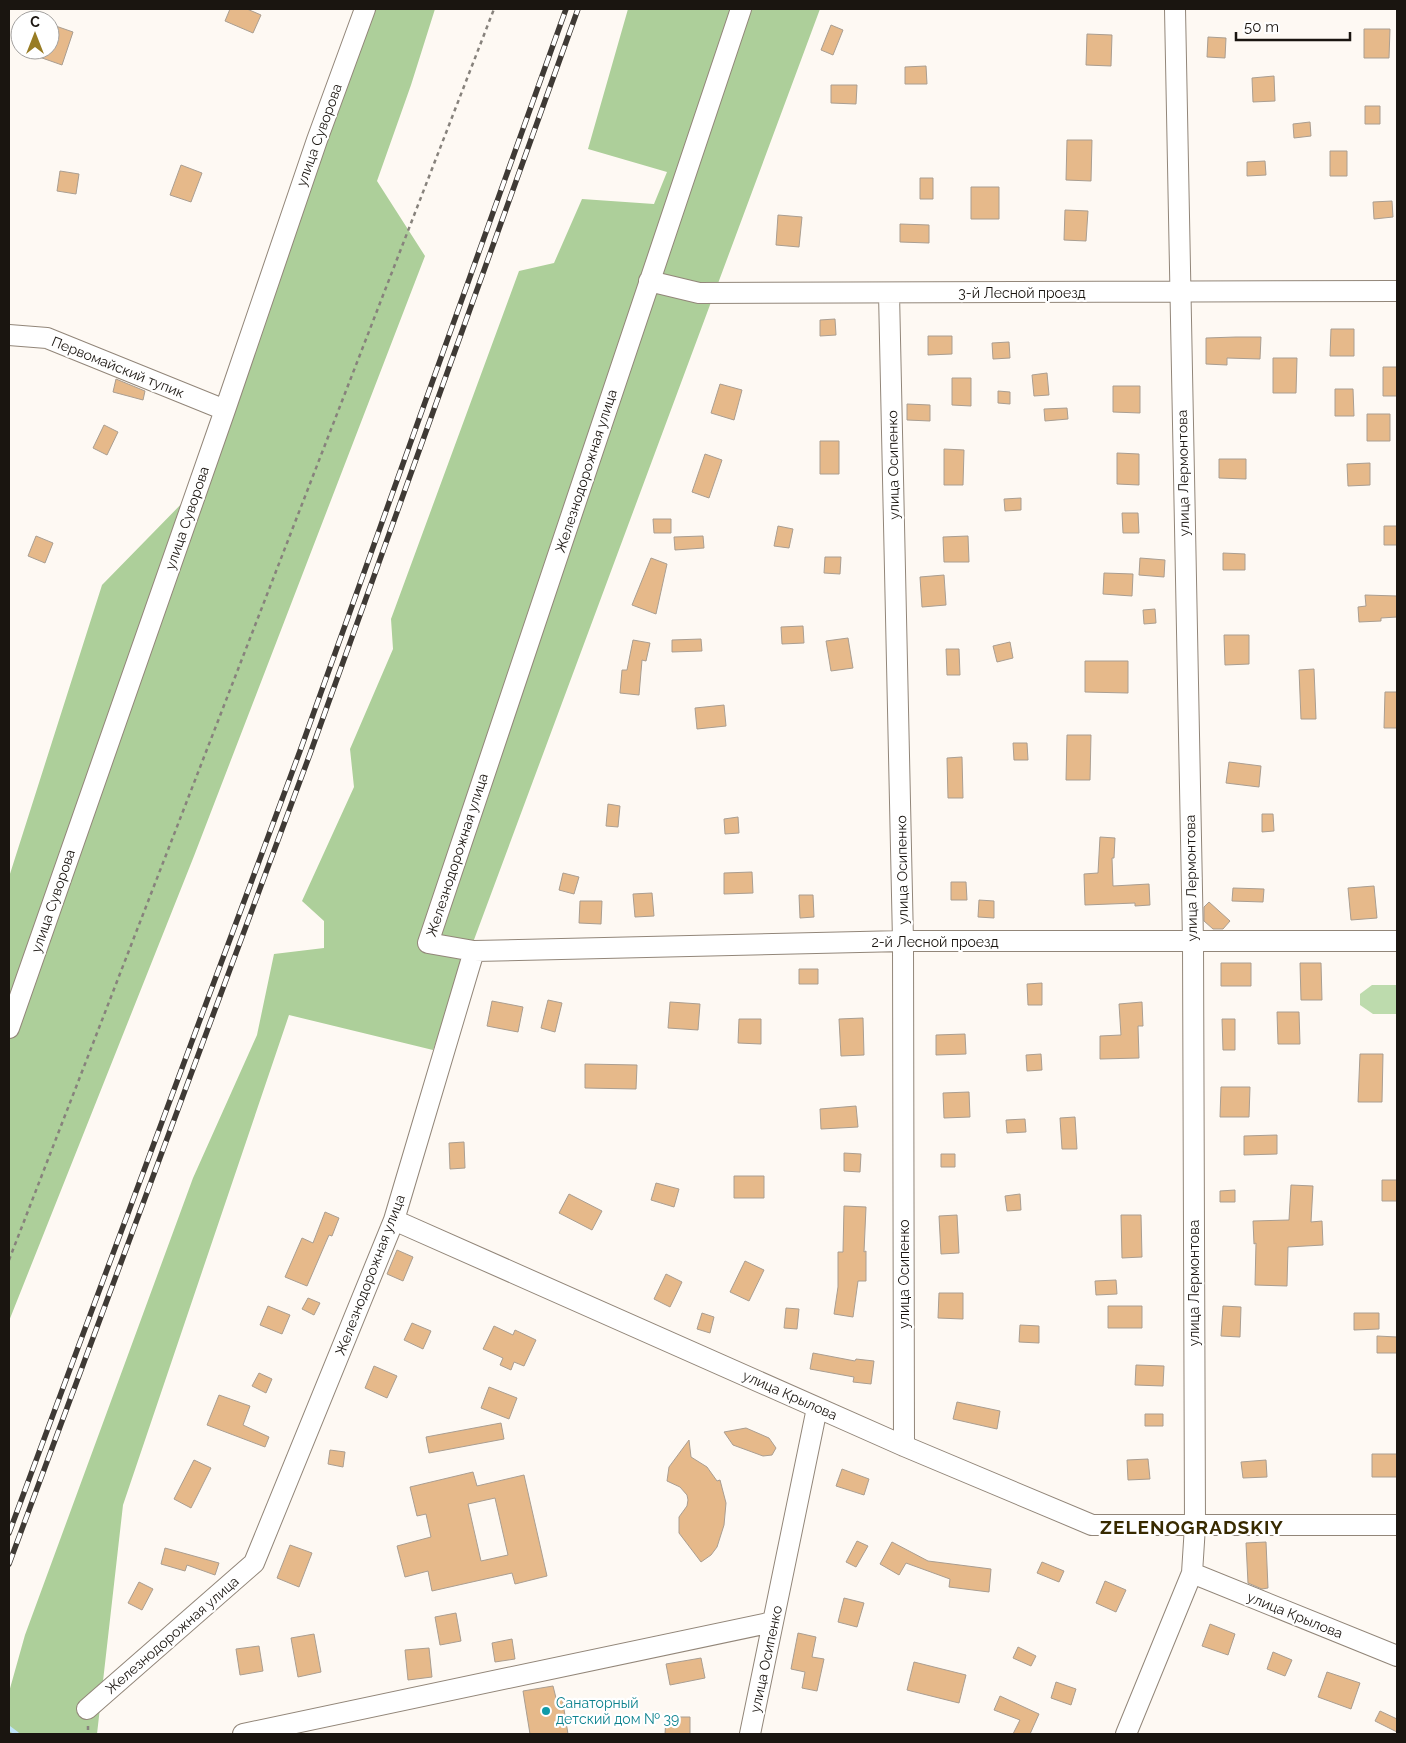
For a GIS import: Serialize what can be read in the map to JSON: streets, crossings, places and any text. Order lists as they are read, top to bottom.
{
  "streets": {
    "street": [
      "улица Суворова",
      "3-й Лесной проезд",
      "Первомайский тупик",
      "улица Осипенко",
      "Железнодорожная улица",
      "улица Лермонтова",
      "2-й Лесной проезд",
      "улица Крылова"
    ]
  },
  "crossings": [
    ["улица Суворова", "Первомайский тупик"],
    ["3-й Лесной проезд", "улица Осипенко"],
    ["3-й Лесной проезд", "Железнодорожная улица"],
    ["3-й Лесной проезд", "улица Лермонтова"],
    ["улица Осипенко", "2-й Лесной проезд"],
    ["улица Осипенко", "улица Крылова"],
    ["Железнодорожная улица", "2-й Лесной проезд"],
    ["Железнодорожная улица", "улица Крылова"],
    ["улица Лермонтова", "2-й Лесной проезд"],
    ["улица Лермонтова", "улица Крылова"]
  ],
  "districts": ["ZELENOGRADSKIY"],
  "places": ["Санаторный детский дом № 39"],
  "scale_bar": "50 m",
  "north": "top"
}
